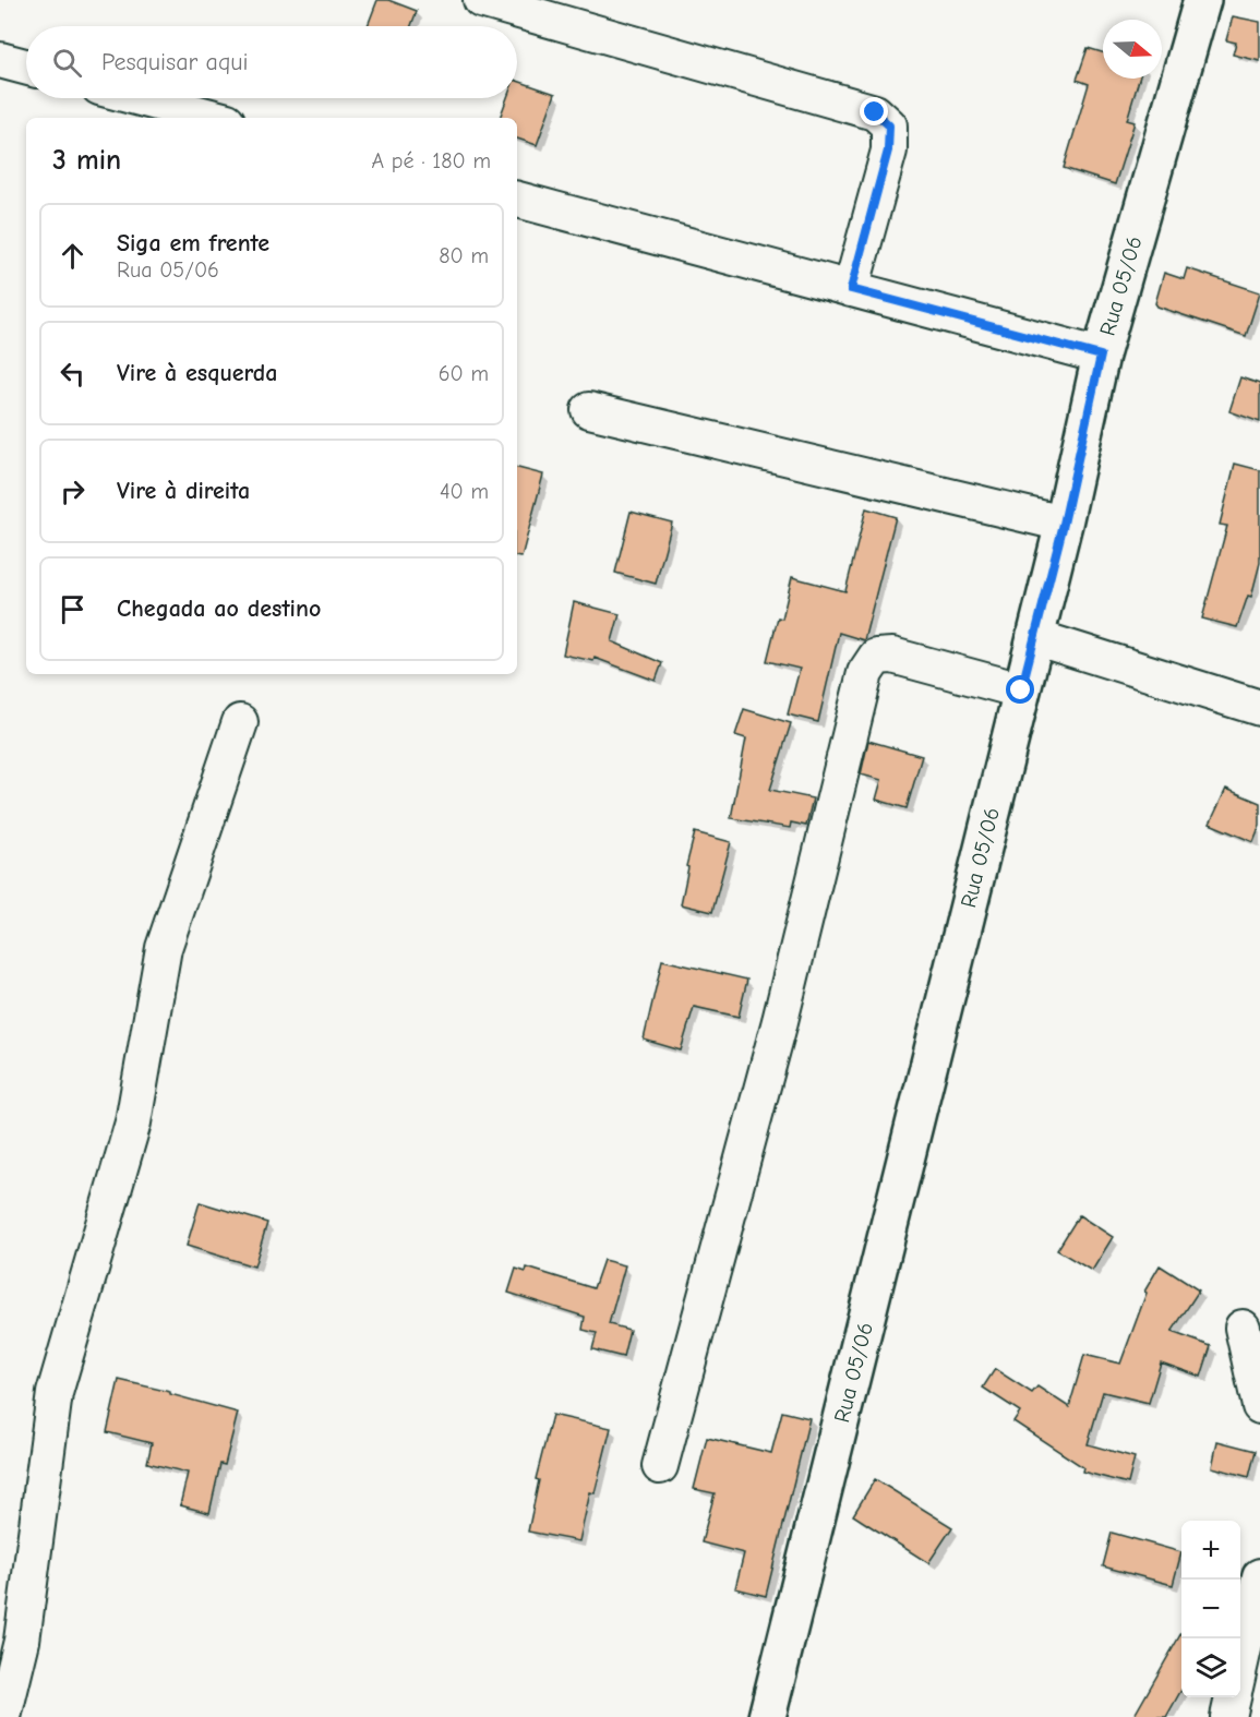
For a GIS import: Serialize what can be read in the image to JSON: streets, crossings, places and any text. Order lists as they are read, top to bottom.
{
  "streets": {
    "street": ["Rua 05/06"]
  },
  "north": "right",
  "page": {
    "search": "Pesquisar aqui",
    "heading": ["3 min", "A pé · 180 m"],
    "list": [
      ["Siga em frente", "Rua 05/06", "80 m"],
      ["Vire à esquerda", "60 m"],
      ["Vire à direita", "40 m"],
      "Chegada ao destino"
    ],
    "map_buttons": ["+", "−"]
  }
}
